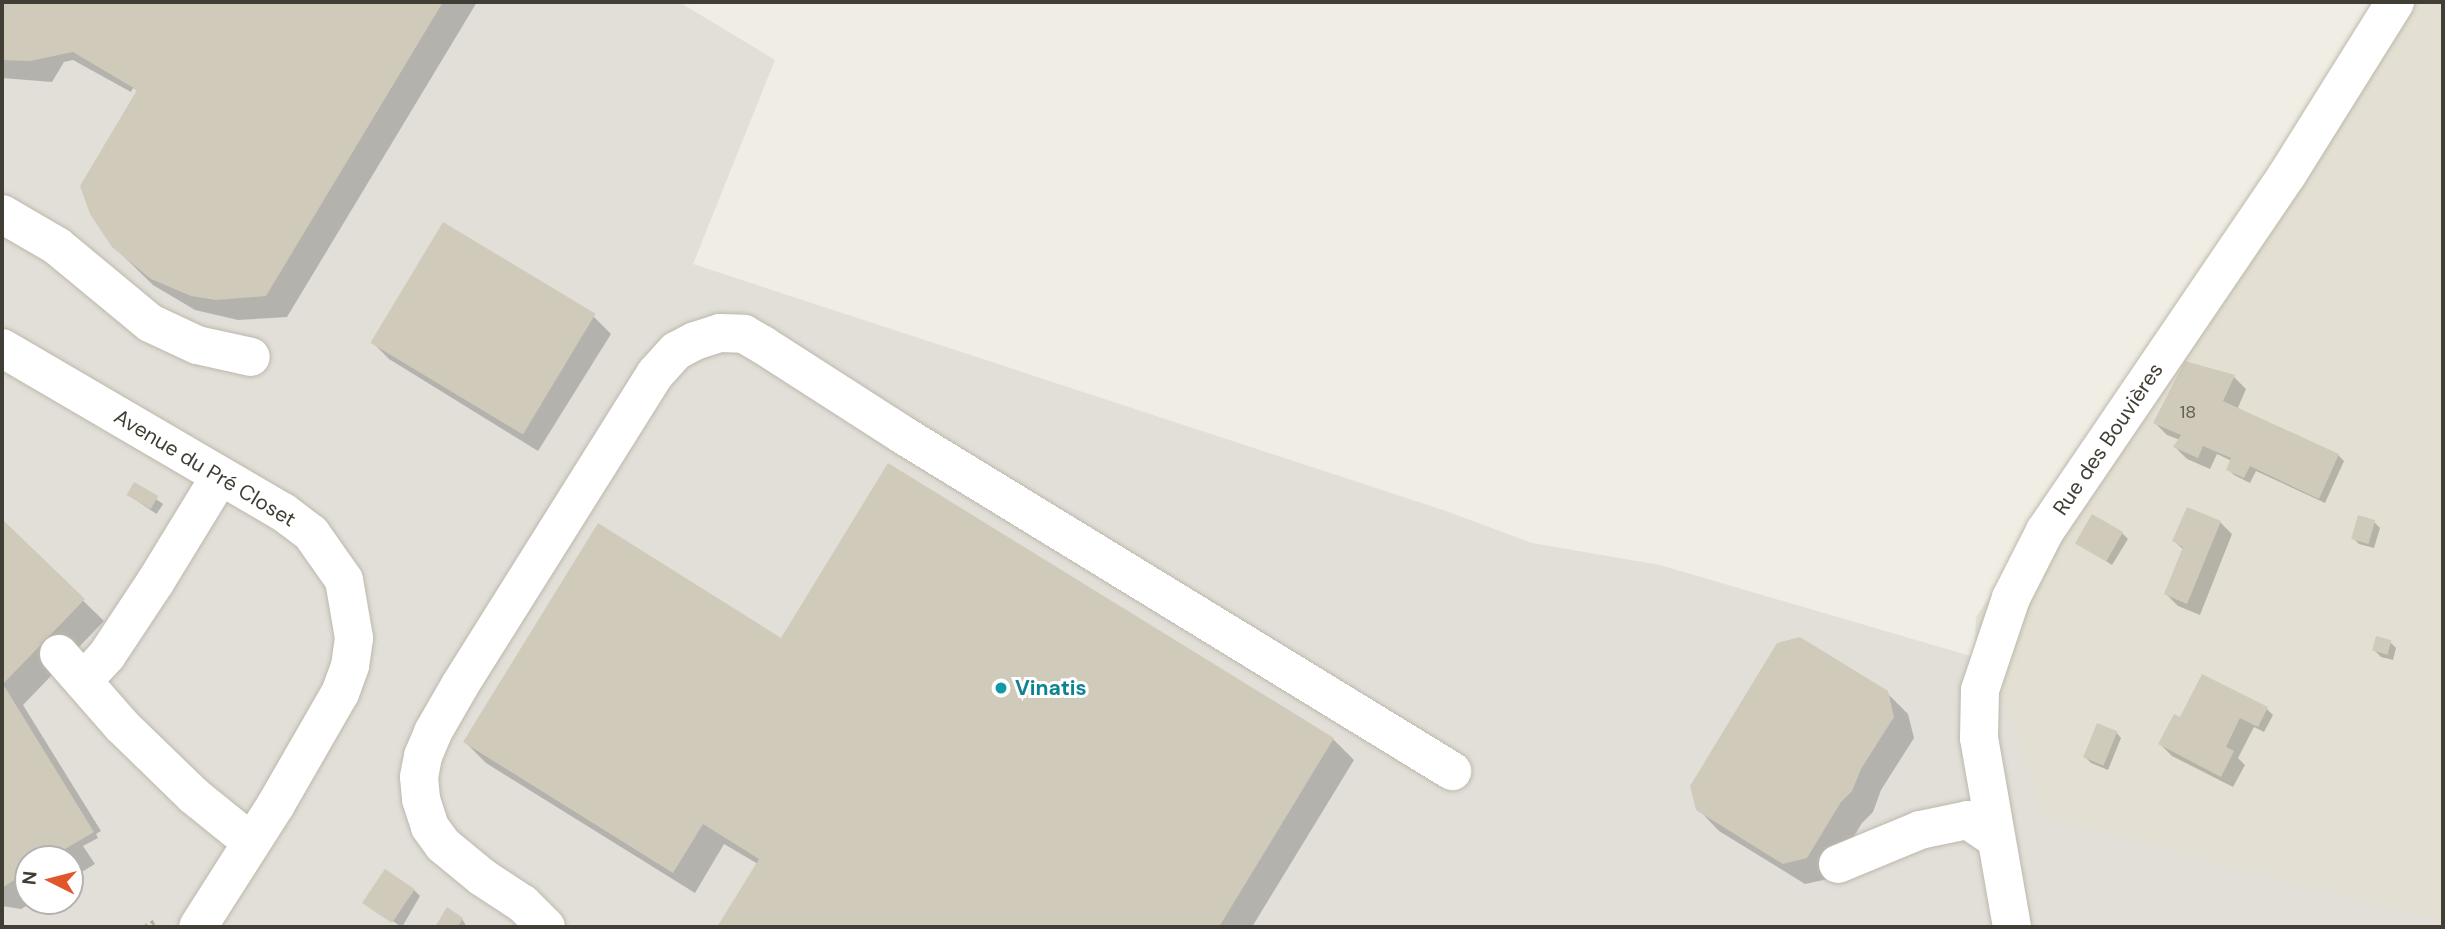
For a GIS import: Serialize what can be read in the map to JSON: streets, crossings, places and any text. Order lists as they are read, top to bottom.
{
  "streets": {
    "street": ["Rue des Bouvières", "Avenue du Pré Closet"]
  },
  "places": ["Vinatis"],
  "house_numbers": ["18"],
  "north": "left"
}
